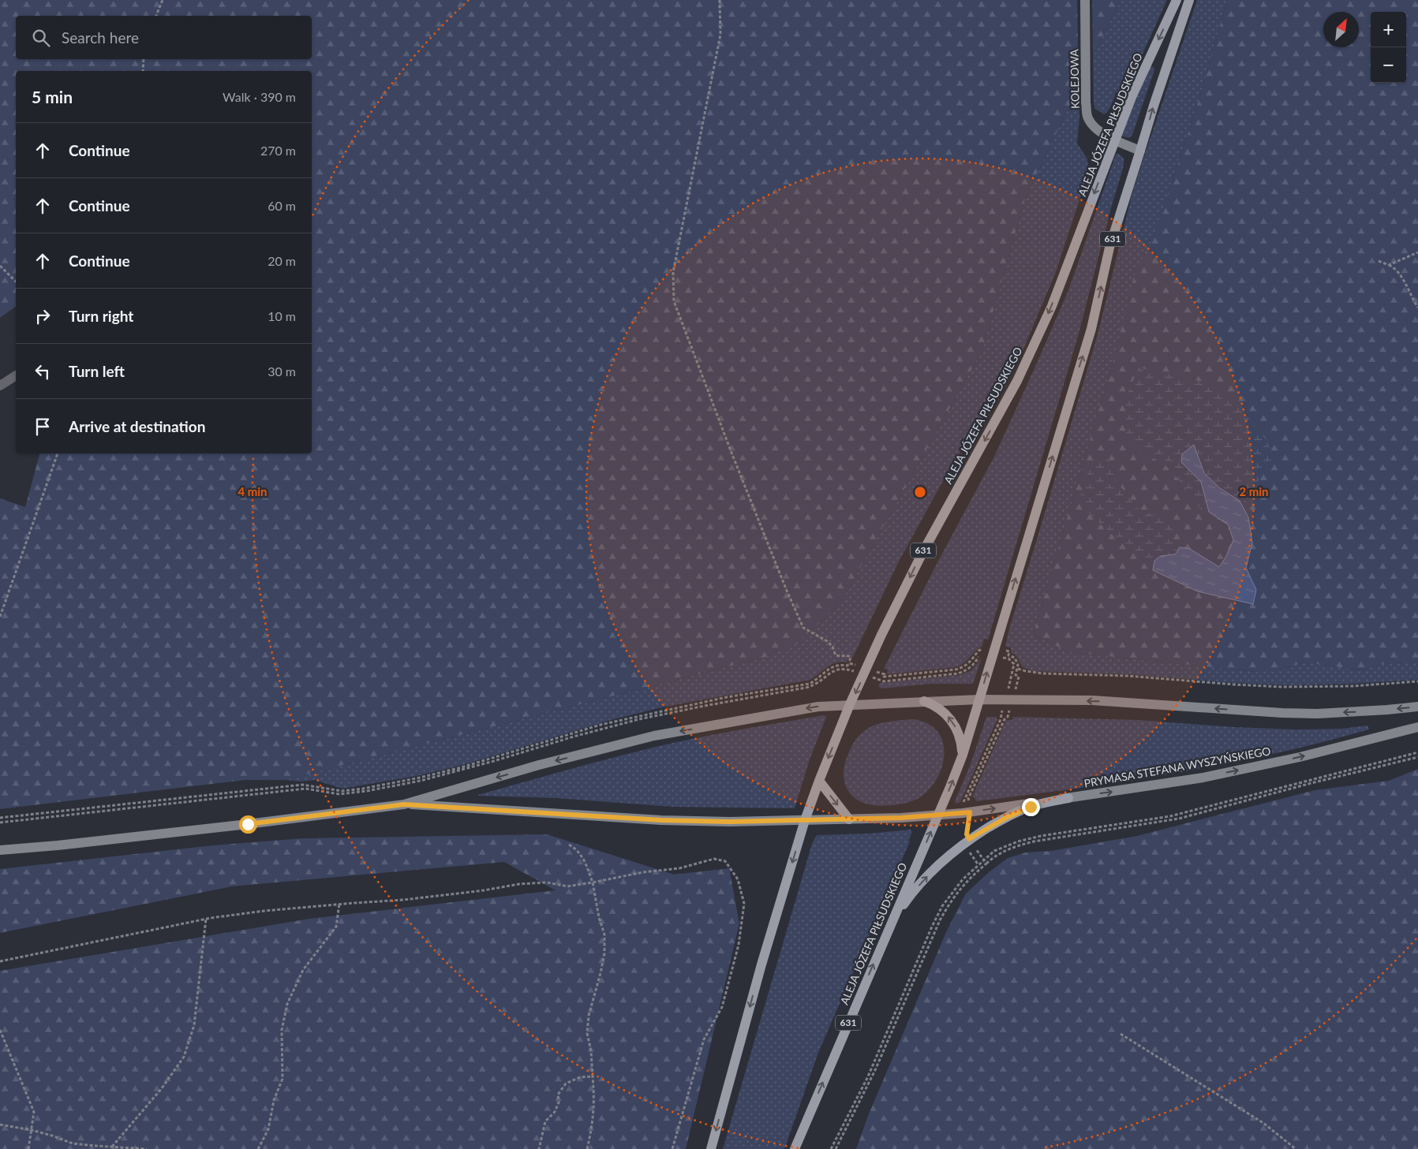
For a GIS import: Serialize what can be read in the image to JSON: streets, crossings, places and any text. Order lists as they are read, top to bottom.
{
  "streets": {
    "main road": [
      "KOLEJOWA",
      "ALEJA JÓZEFA PIŁSUDSKIEGO",
      "631",
      "PRYMASA STEFANA WYSZYŃSKIEGO"
    ]
  },
  "crossings": [
    ["KOLEJOWA", "ALEJA JÓZEFA PIŁSUDSKIEGO"],
    ["KOLEJOWA", "631"],
    ["ALEJA JÓZEFA PIŁSUDSKIEGO", "631"],
    ["ALEJA JÓZEFA PIŁSUDSKIEGO", "PRYMASA STEFANA WYSZYŃSKIEGO"],
    ["631", "PRYMASA STEFANA WYSZYŃSKIEGO"]
  ],
  "north": "top right",
  "page": {
    "map_buttons": ["+", "−"],
    "search": "Search here",
    "heading": ["5 min", "Walk · 390 m"],
    "list": [
      ["Continue", "270 m"],
      ["Continue", "60 m"],
      ["Continue", "20 m"],
      ["Turn right", "10 m"],
      ["Turn left", "30 m"],
      "Arrive at destination"
    ]
  },
  "rings": ["2 min", "4 min"]
}
